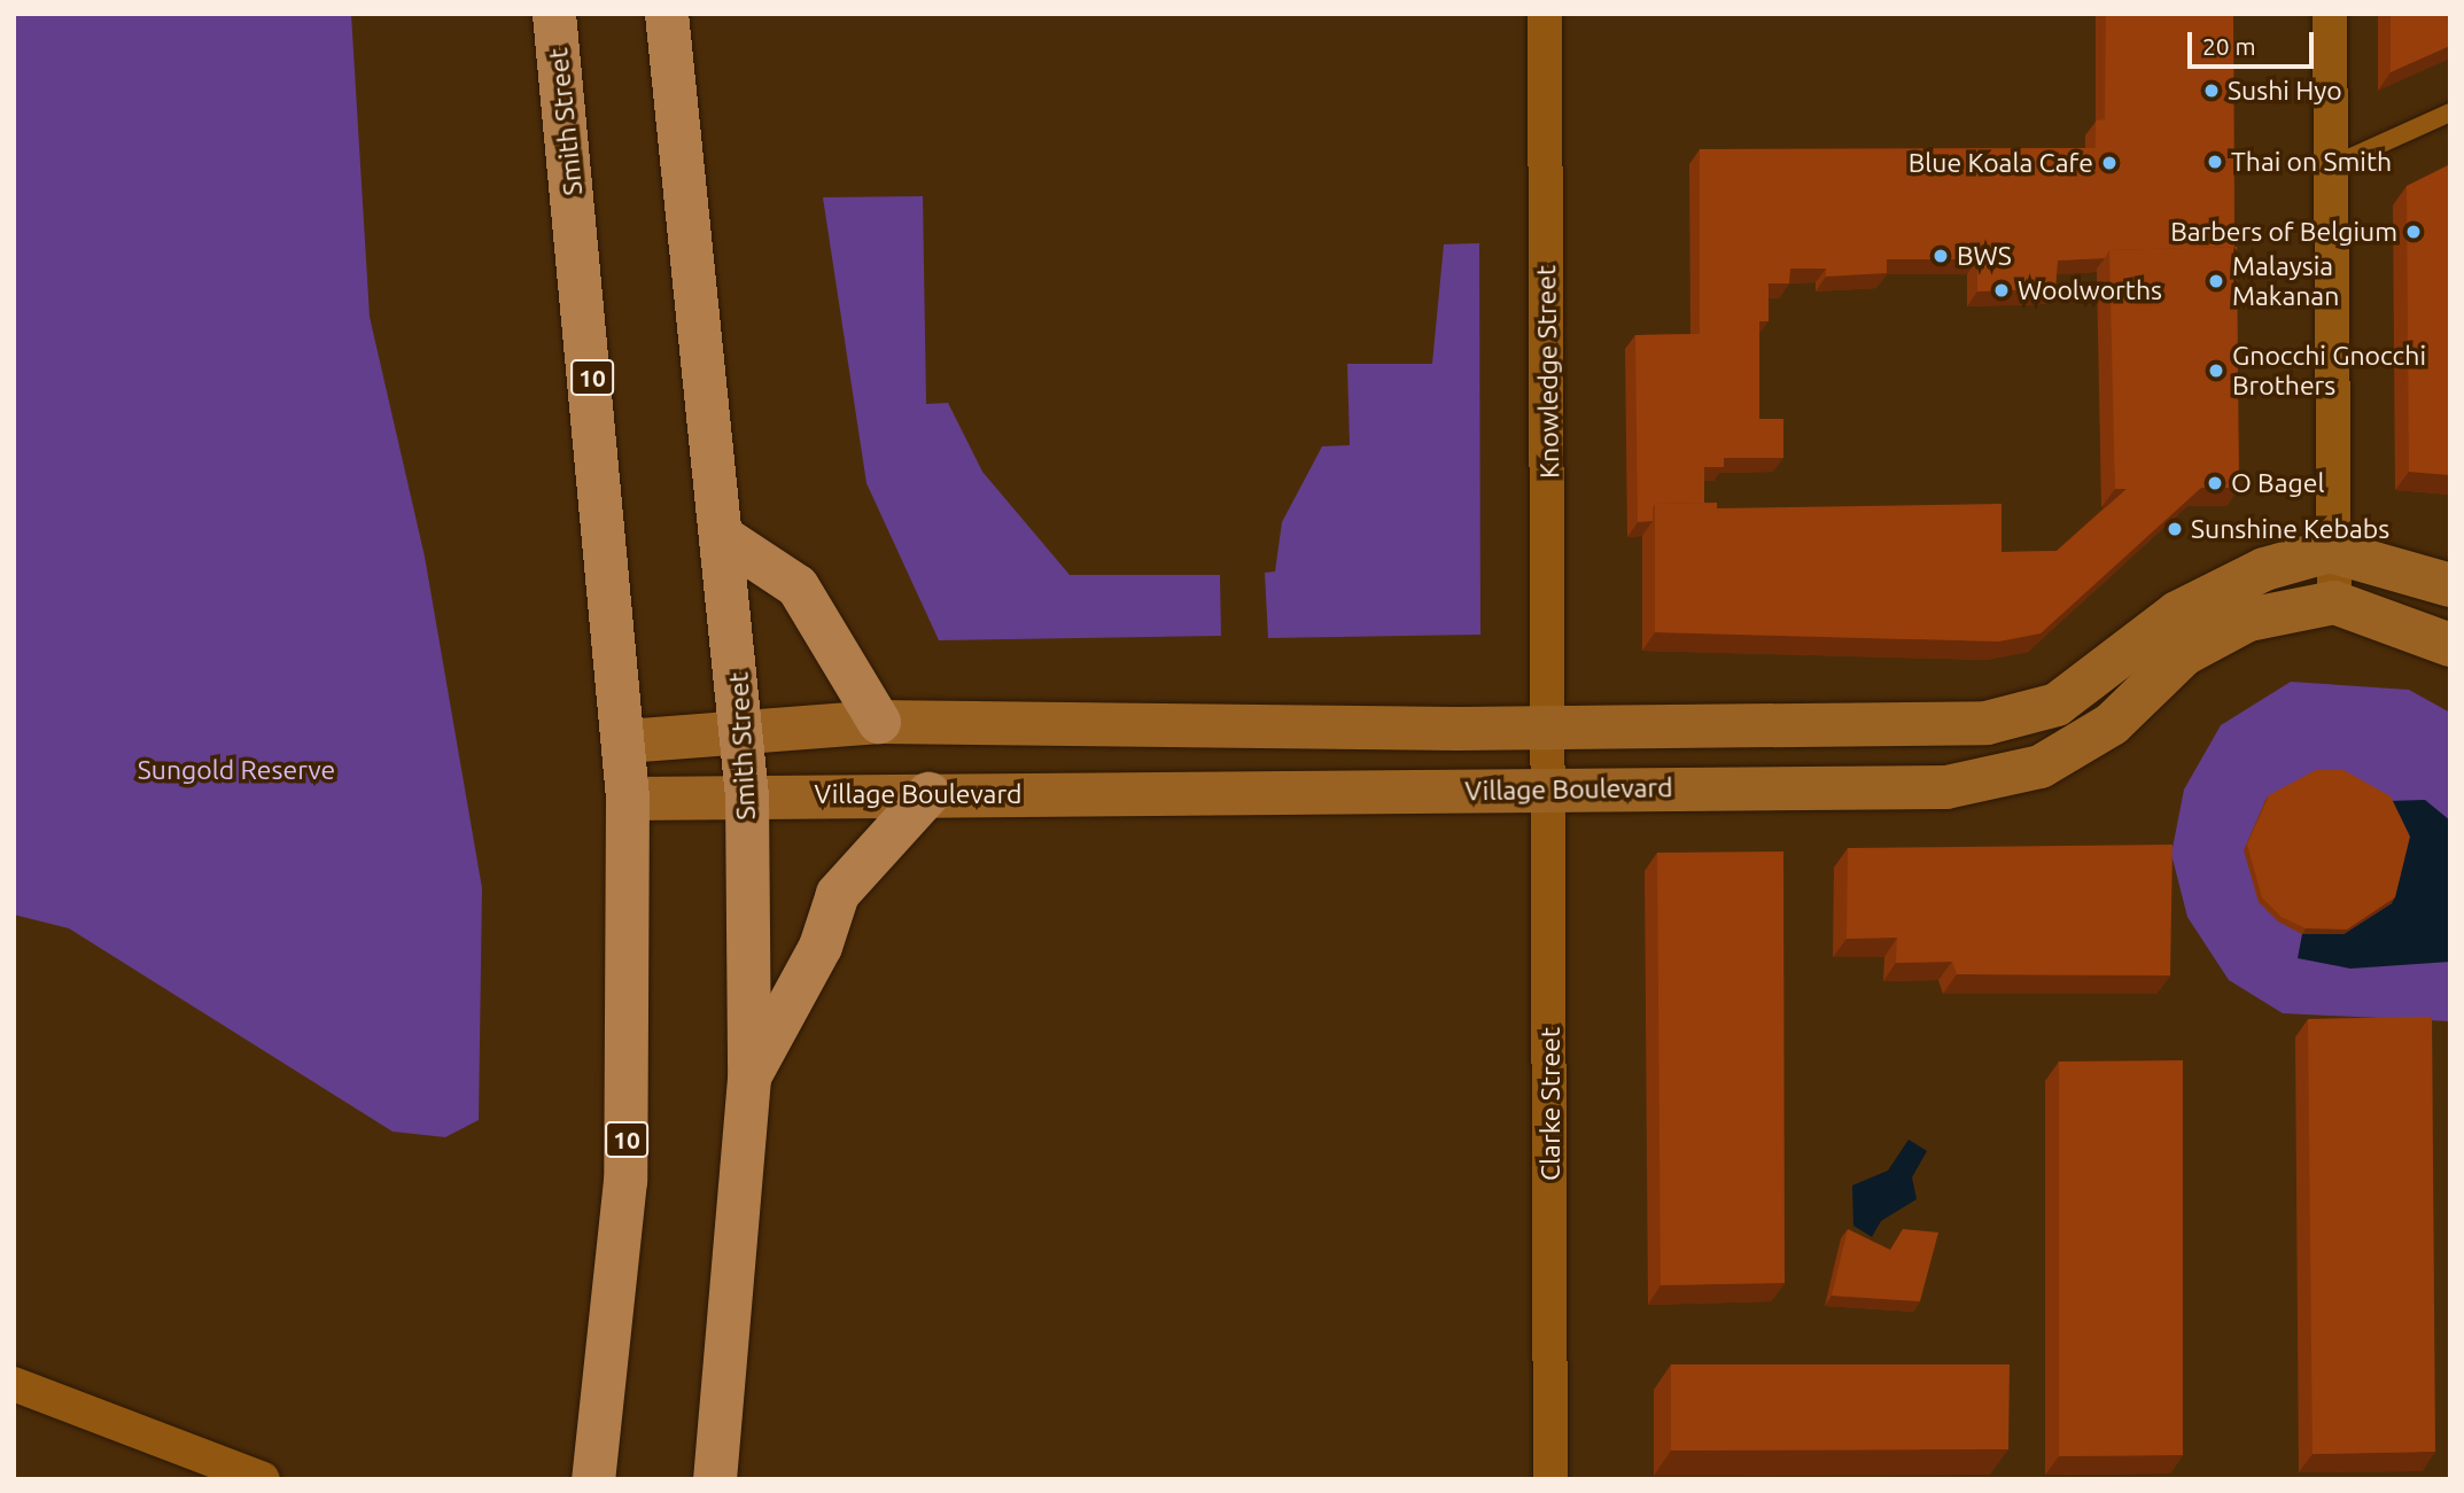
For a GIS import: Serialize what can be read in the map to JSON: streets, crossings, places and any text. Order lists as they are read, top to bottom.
{
  "streets": {
    "highway": ["Smith Street", "10"],
    "street": ["Knowledge Street", "Village Boulevard", "Clarke Street"]
  },
  "crossings": [
    ["Smith Street", "Village Boulevard"],
    ["Knowledge Street", "Clarke Street"],
    ["Village Boulevard", "Clarke Street"]
  ],
  "parks": ["Sungold Reserve"],
  "places": [
    "Sushi Hyo",
    "Thai on Smith",
    "Blue Koala Cafe",
    "Barbers of Belgium",
    "BWS",
    "Malaysia Makanan",
    "Woolworths",
    "Gnocchi Gnocchi Brothers",
    "O Bagel",
    "Sunshine Kebabs"
  ],
  "scale_bar": "20 m"
}
